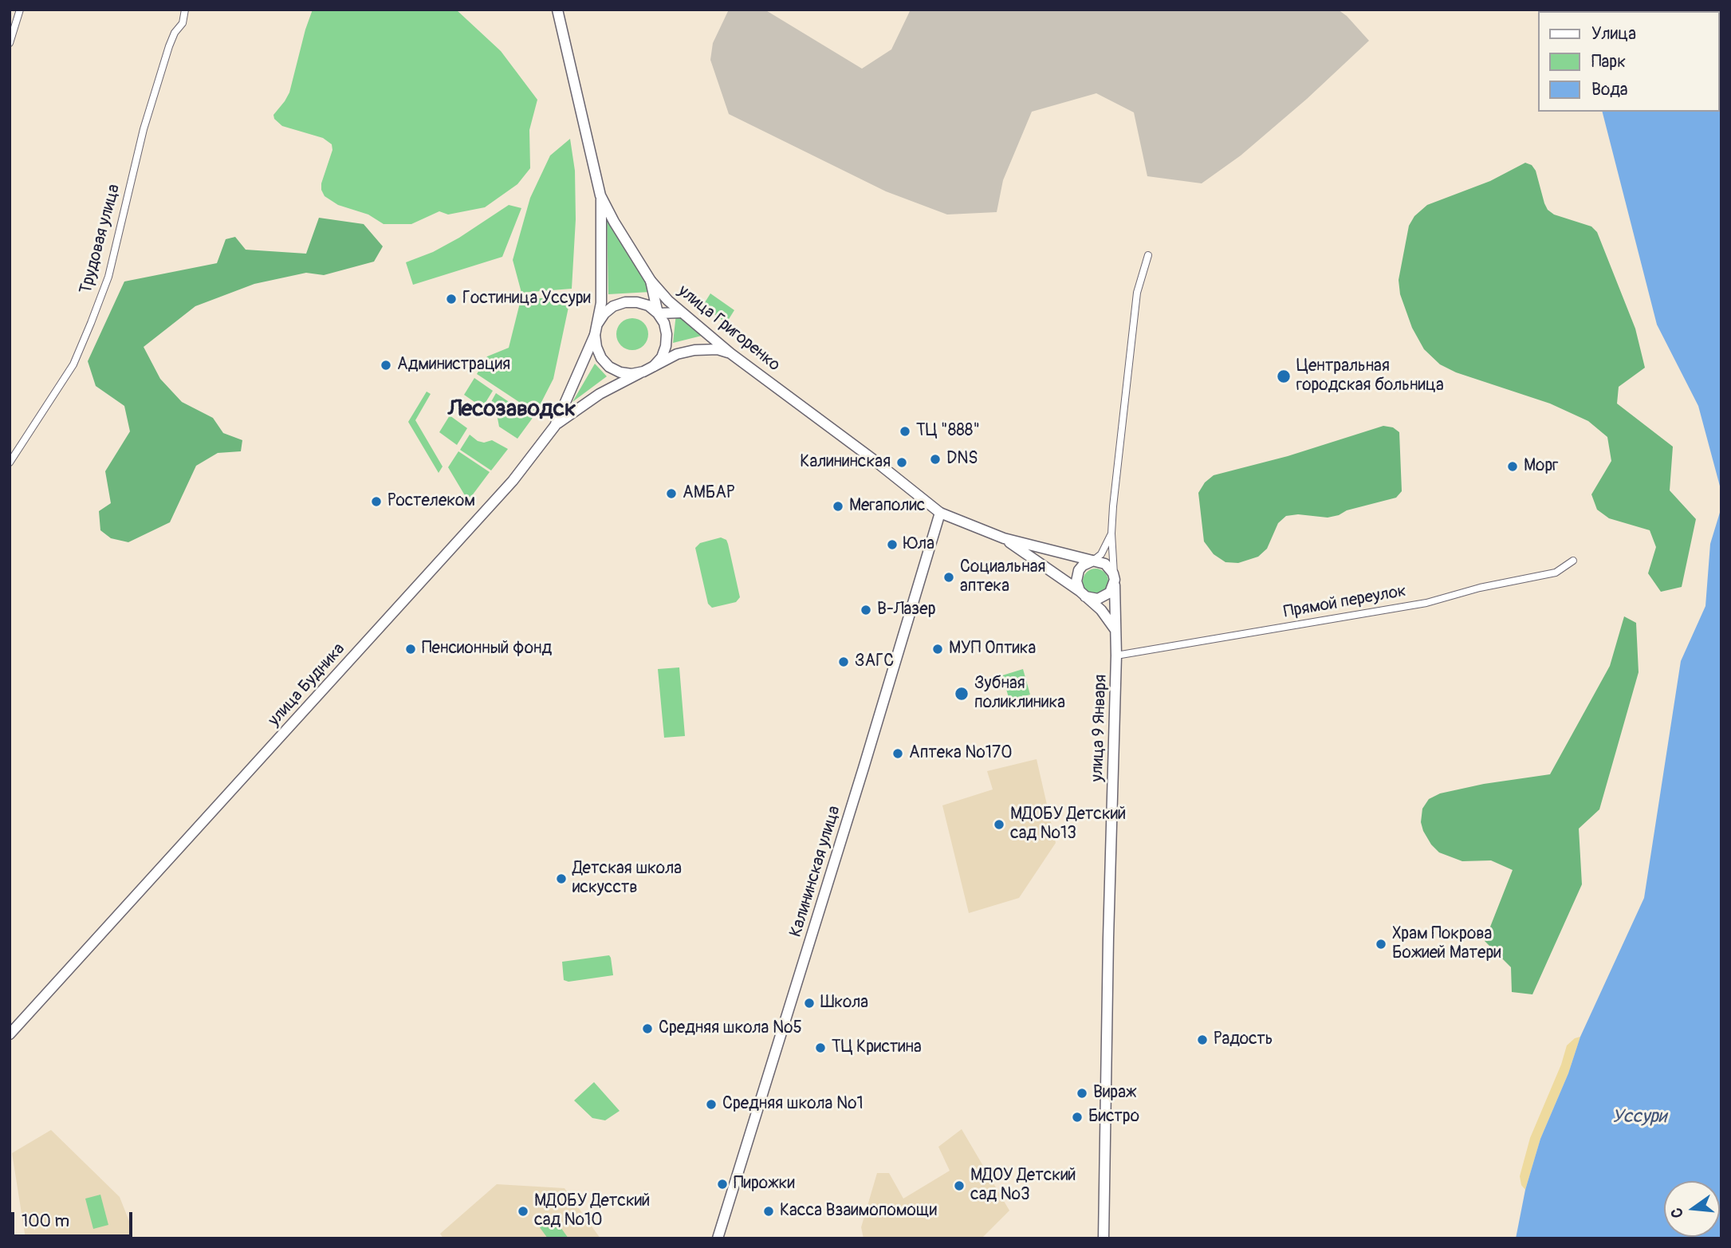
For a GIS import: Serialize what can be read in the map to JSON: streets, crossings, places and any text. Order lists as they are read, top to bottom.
{
  "streets": {
    "main road": [
      "улица Григоренко",
      "улица Будника",
      "улица 9 Января",
      "Калининская улица"
    ],
    "street": ["Трудовая улица", "Прямой переулок"]
  },
  "crossings": [
    ["улица Григоренко", "Калининская улица"],
    ["Прямой переулок", "улица 9 Января"]
  ],
  "districts": ["Лесозаводск"],
  "water": ["Уссури"],
  "places": [
    "Гостиница Уссури",
    "Администрация",
    "Центральная городская больница",
    "ТЦ \"888\"",
    "DNS",
    "Калининская",
    "Морг",
    "АМБАР",
    "Ростелеком",
    "Мегаполис",
    "Юла",
    "Социальная аптека",
    "В-Лазер",
    "Пенсионный фонд",
    "МУП Оптика",
    "ЗАГС",
    "Зубная поликлиника",
    "Аптека №170",
    "МДОБУ Детский сад №13",
    "Детская школа искусств",
    "Храм Покрова Божией Матери",
    "Школа",
    "Средняя школа №5",
    "Радость",
    "ТЦ Кристина",
    "Вираж",
    "Средняя школа №1",
    "Бистро",
    "Пирожки",
    "МДОУ Детский сад №3",
    "МДОБУ Детский сад №10",
    "Касса Взаимопомощи"
  ],
  "legend": ["Улица", "Парк", "Вода"],
  "scale_bar": "100 m",
  "north": "left"
}
